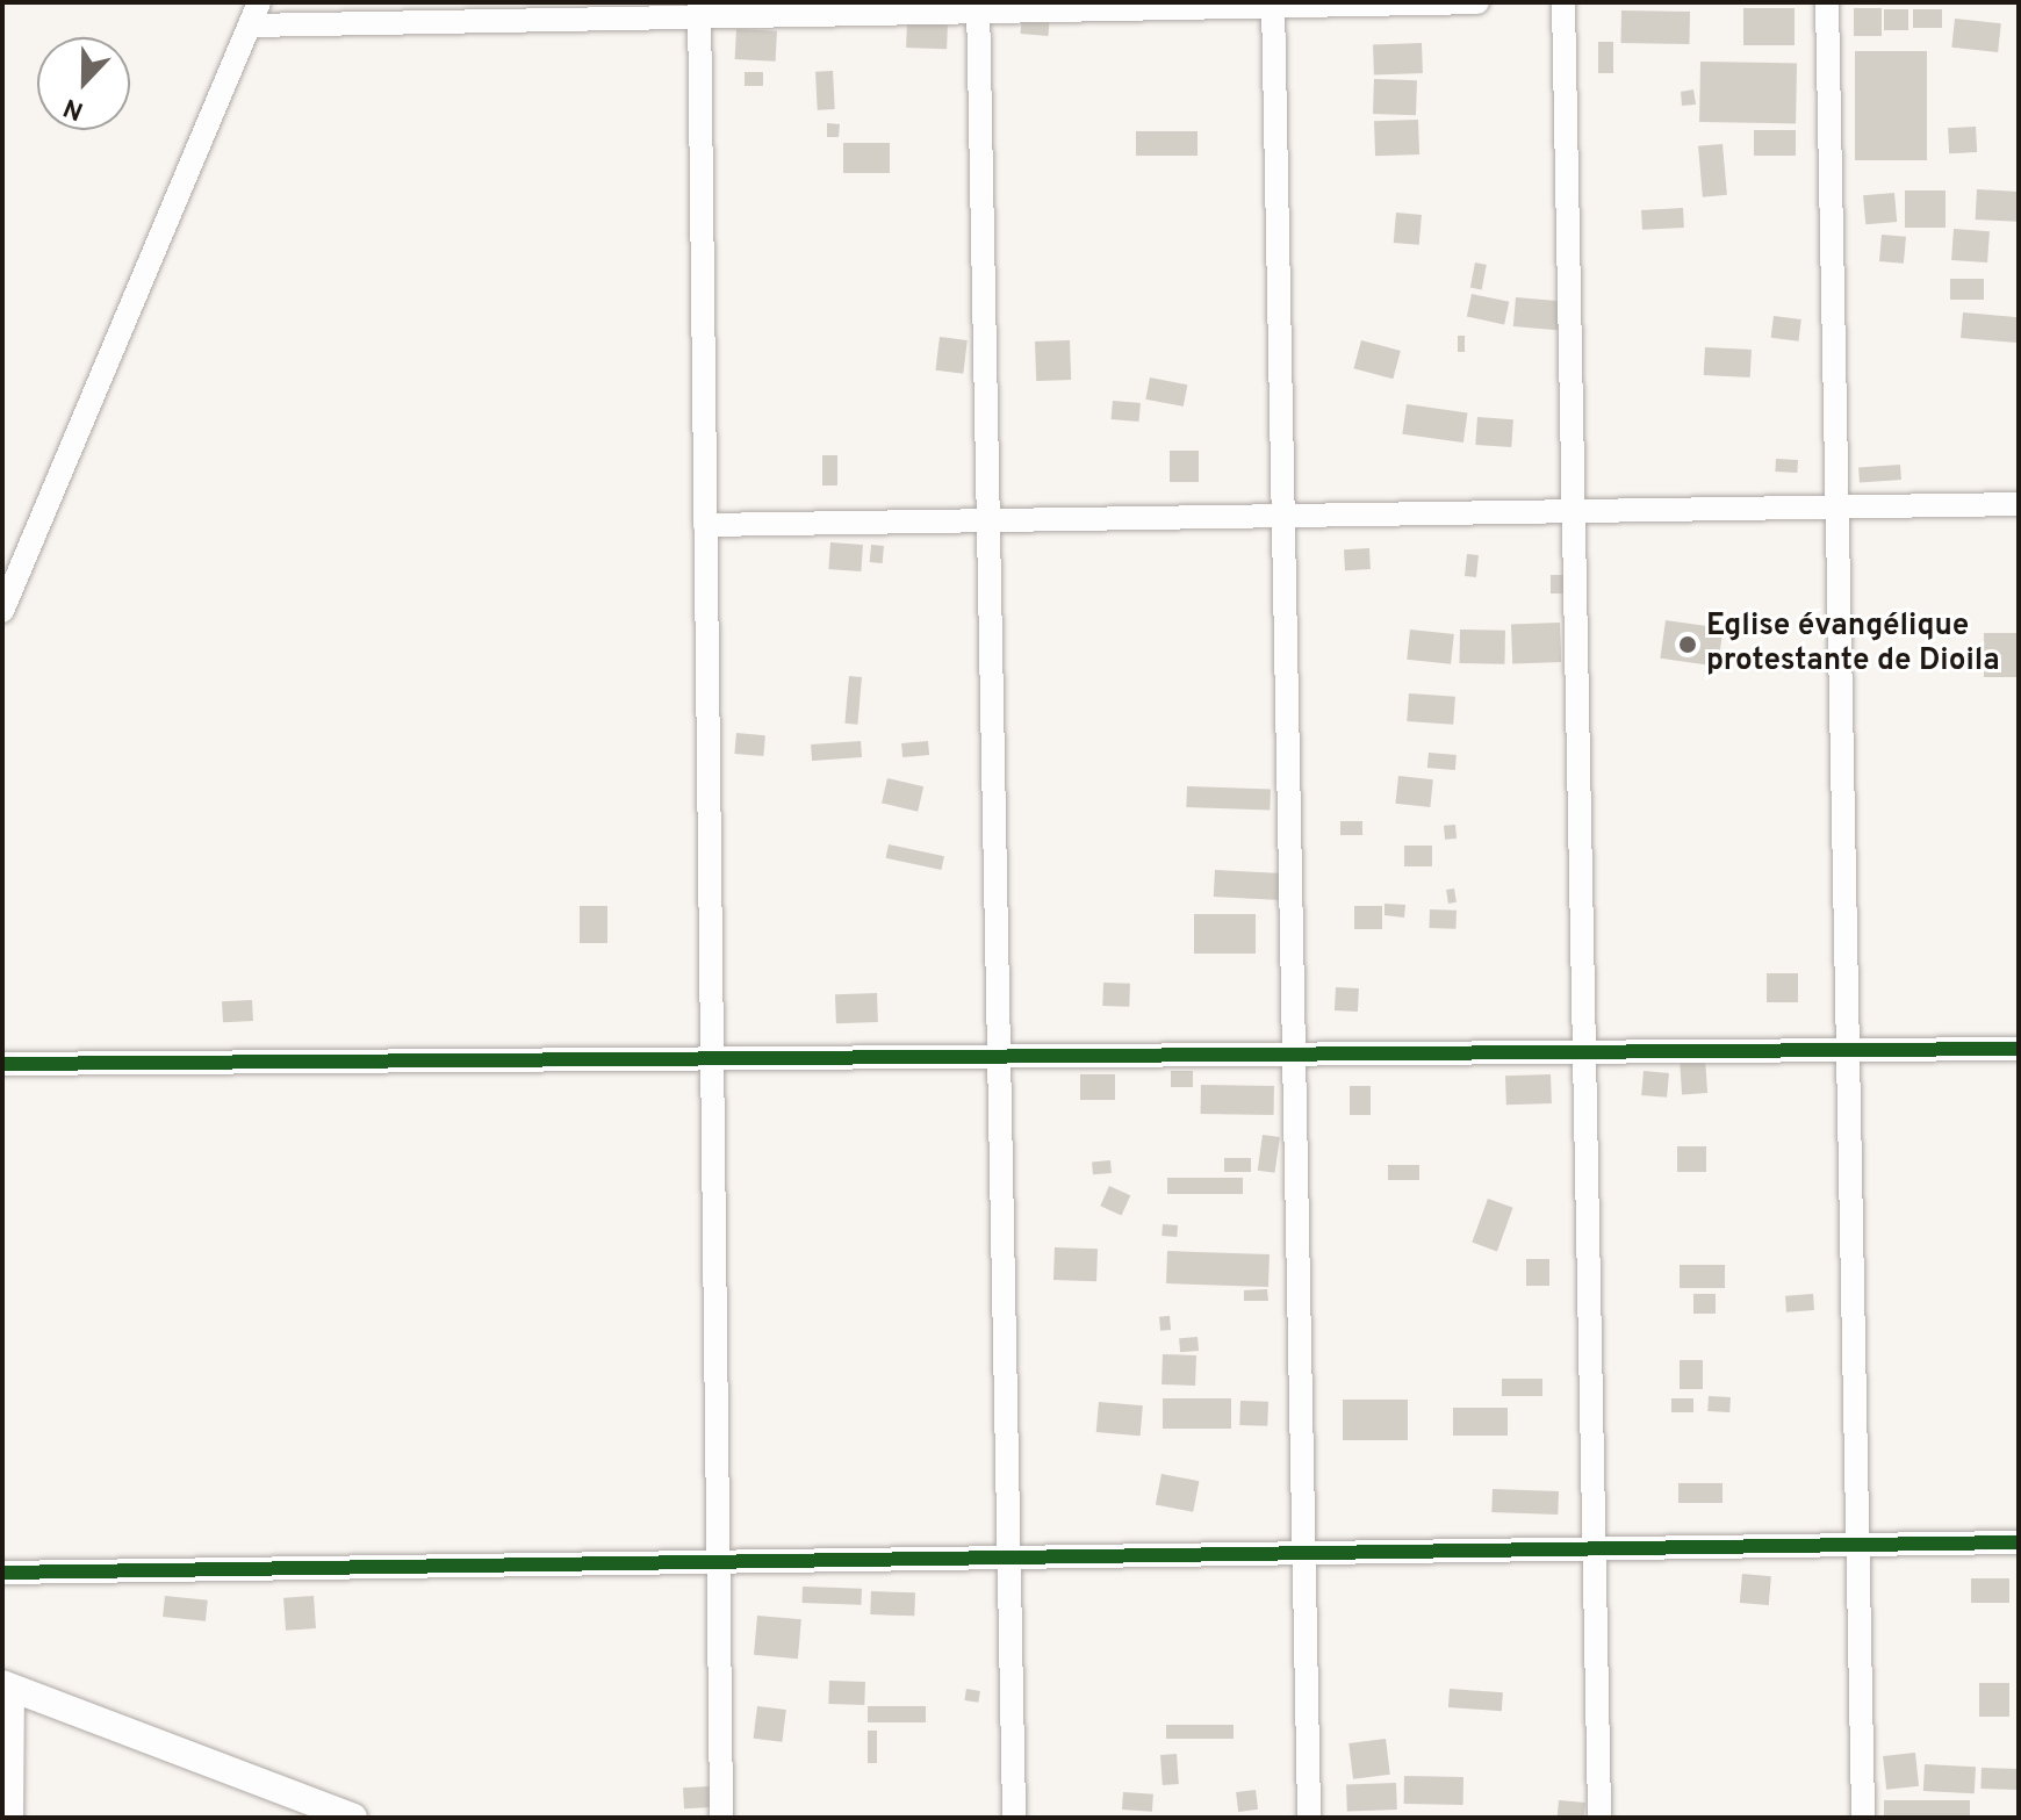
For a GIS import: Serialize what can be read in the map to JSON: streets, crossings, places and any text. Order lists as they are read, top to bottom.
{
  "places": ["Eglise évangélique protestante de Dioila"],
  "north": "bottom"
}
